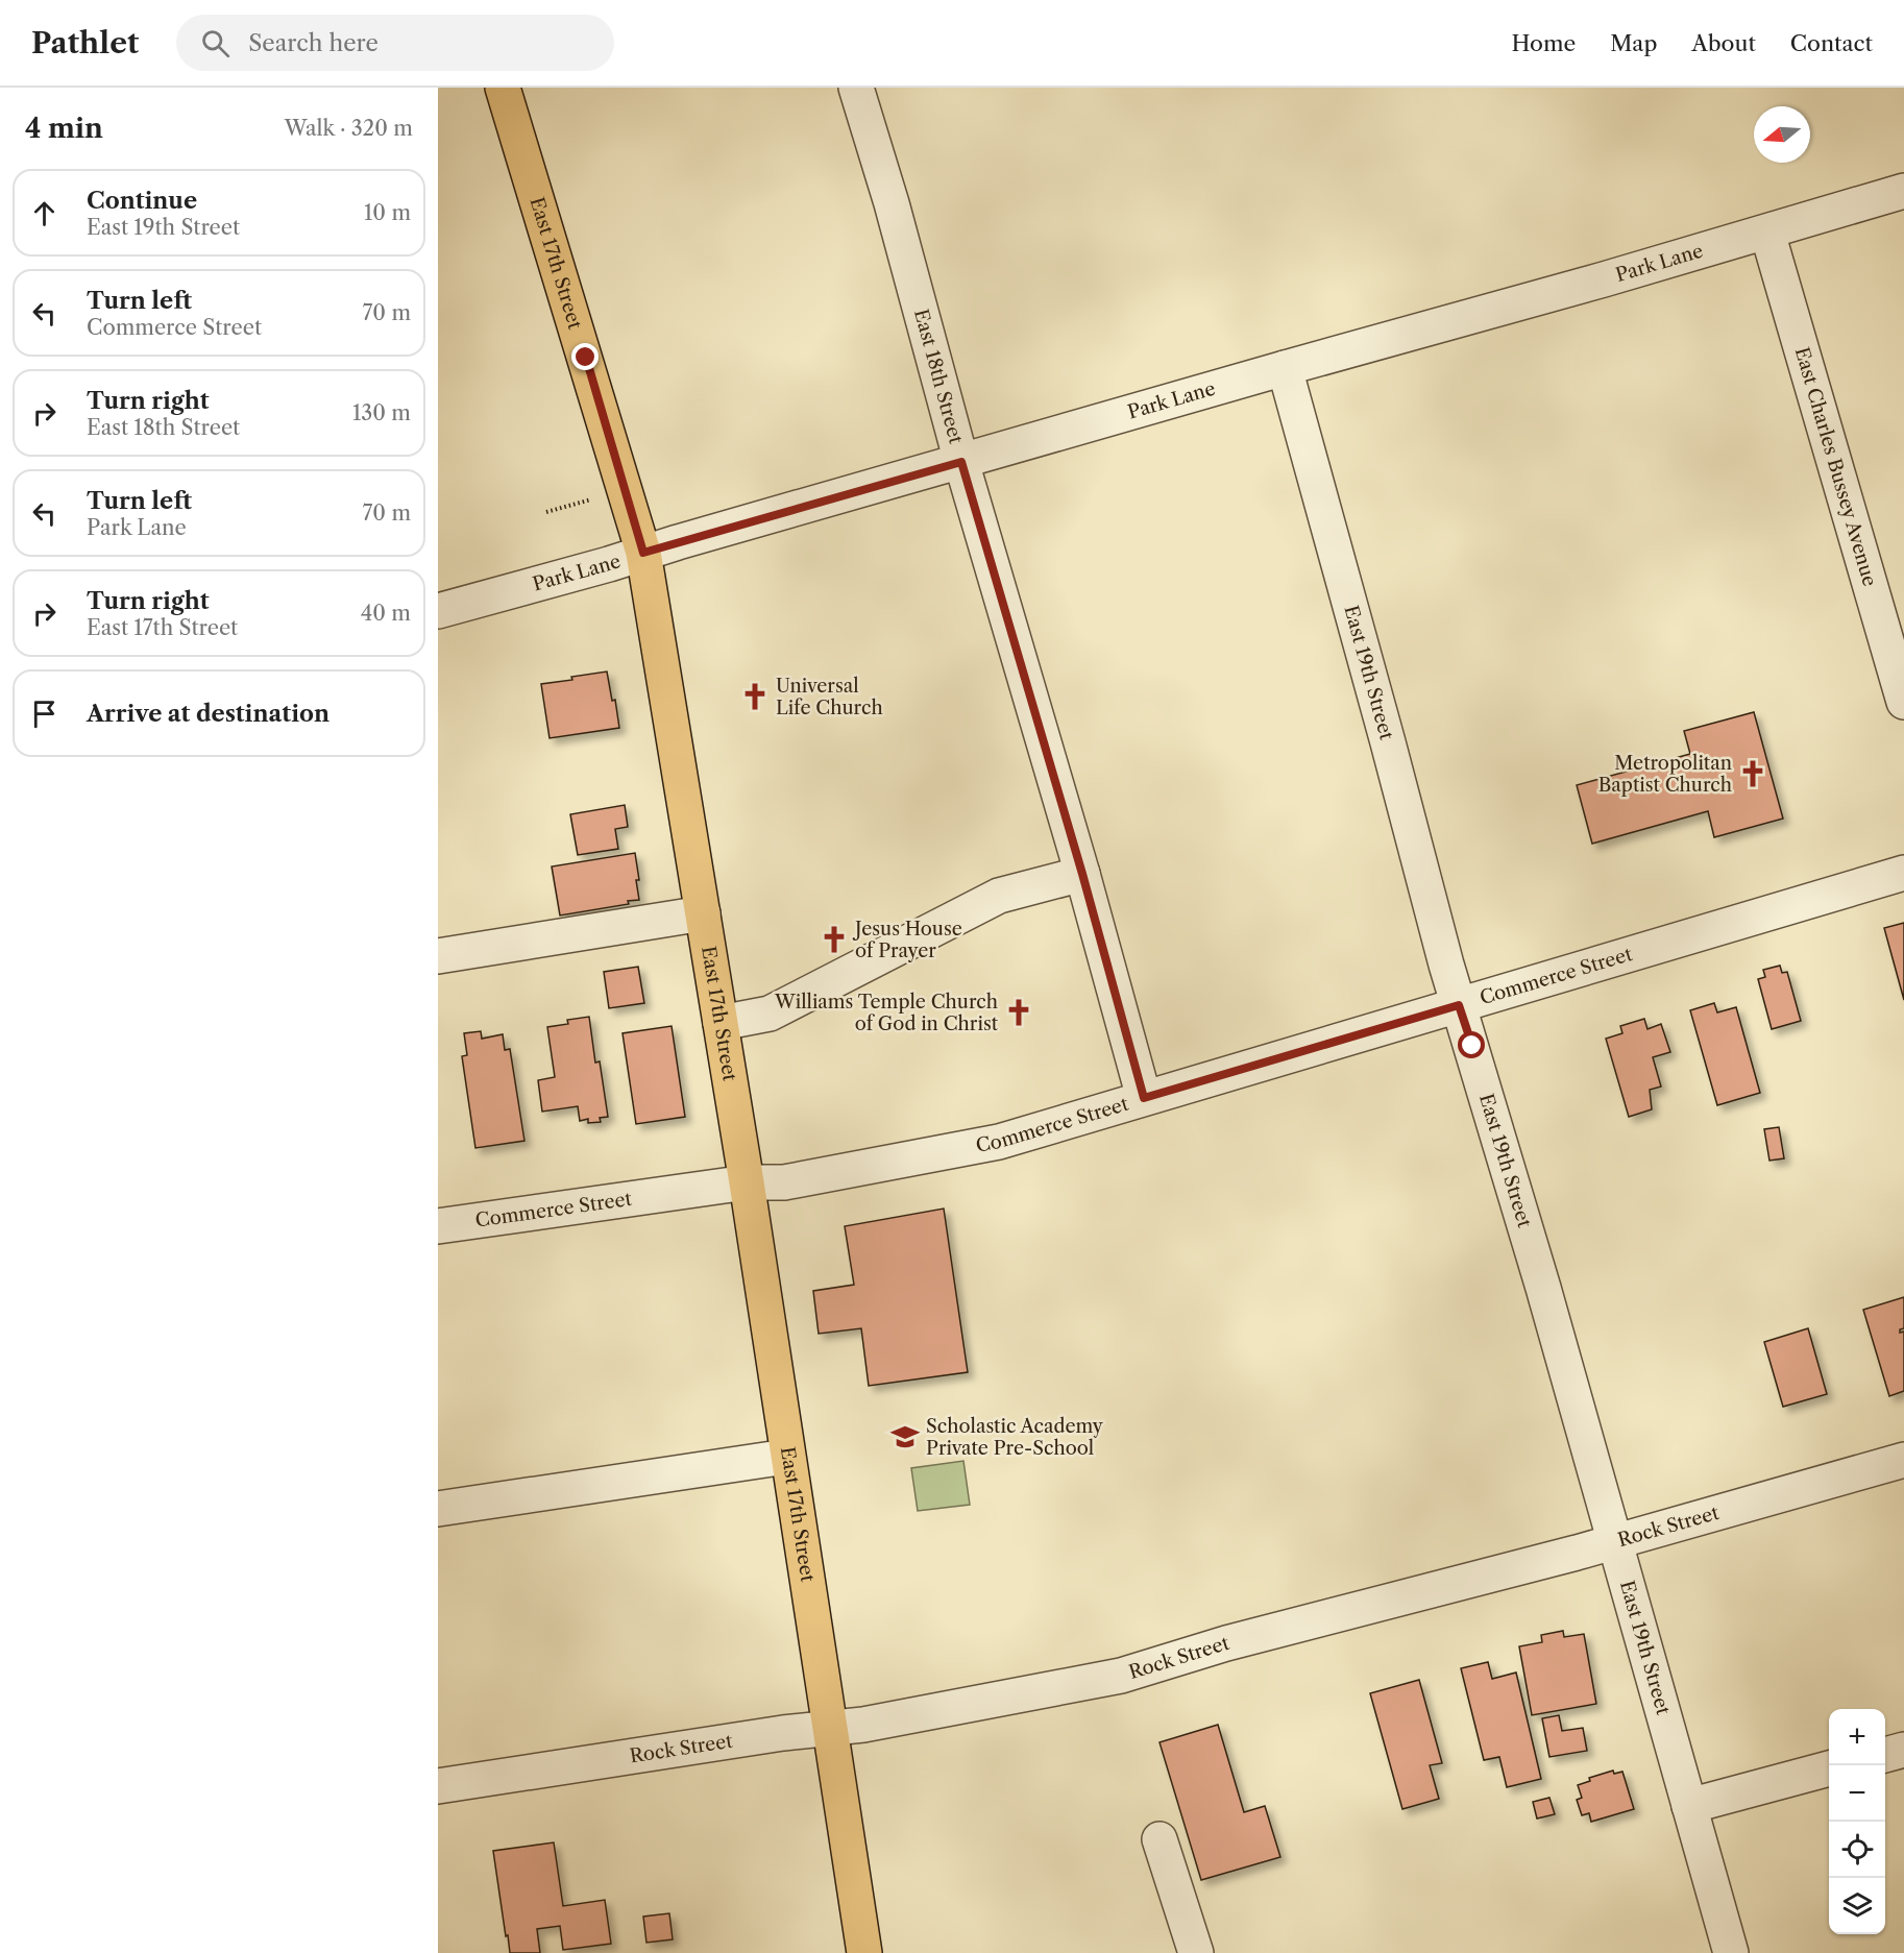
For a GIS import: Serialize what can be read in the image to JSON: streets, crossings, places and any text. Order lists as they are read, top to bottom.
{
  "streets": {
    "main road": ["East 17th Street"],
    "street": [
      "Park Lane",
      "East 18th Street",
      "East Charles Bussey Avenue",
      "East 19th Street",
      "Commerce Street",
      "Rock Street"
    ]
  },
  "crossings": [
    ["East 17th Street", "Park Lane"],
    ["East 17th Street", "Commerce Street"],
    ["East 17th Street", "Rock Street"],
    ["Park Lane", "East 18th Street"],
    ["Park Lane", "East Charles Bussey Avenue"],
    ["Park Lane", "East 19th Street"],
    ["East 18th Street", "Commerce Street"],
    ["East 19th Street", "Commerce Street"],
    ["East 19th Street", "Rock Street"]
  ],
  "places": {
    "church": [
      "Universal Life Church",
      "Metropolitan Baptist Church",
      "Jesus House of Prayer",
      "Williams Temple Church of God in Christ"
    ],
    "school or university": ["Scholastic Academy Private Pre-School"]
  },
  "north": "left",
  "page": {
    "header": "Pathlet",
    "search": "Search here",
    "nav": [
      "Home",
      "Map",
      "About",
      "Contact"
    ],
    "heading": ["4 min", "Walk · 320 m"],
    "list": [
      ["Continue", "East 19th Street", "10 m"],
      ["Turn left", "Commerce Street", "70 m"],
      ["Turn right", "East 18th Street", "130 m"],
      ["Turn left", "Park Lane", "70 m"],
      ["Turn right", "East 17th Street", "40 m"],
      "Arrive at destination"
    ],
    "map_buttons": ["+", "−"]
  }
}
